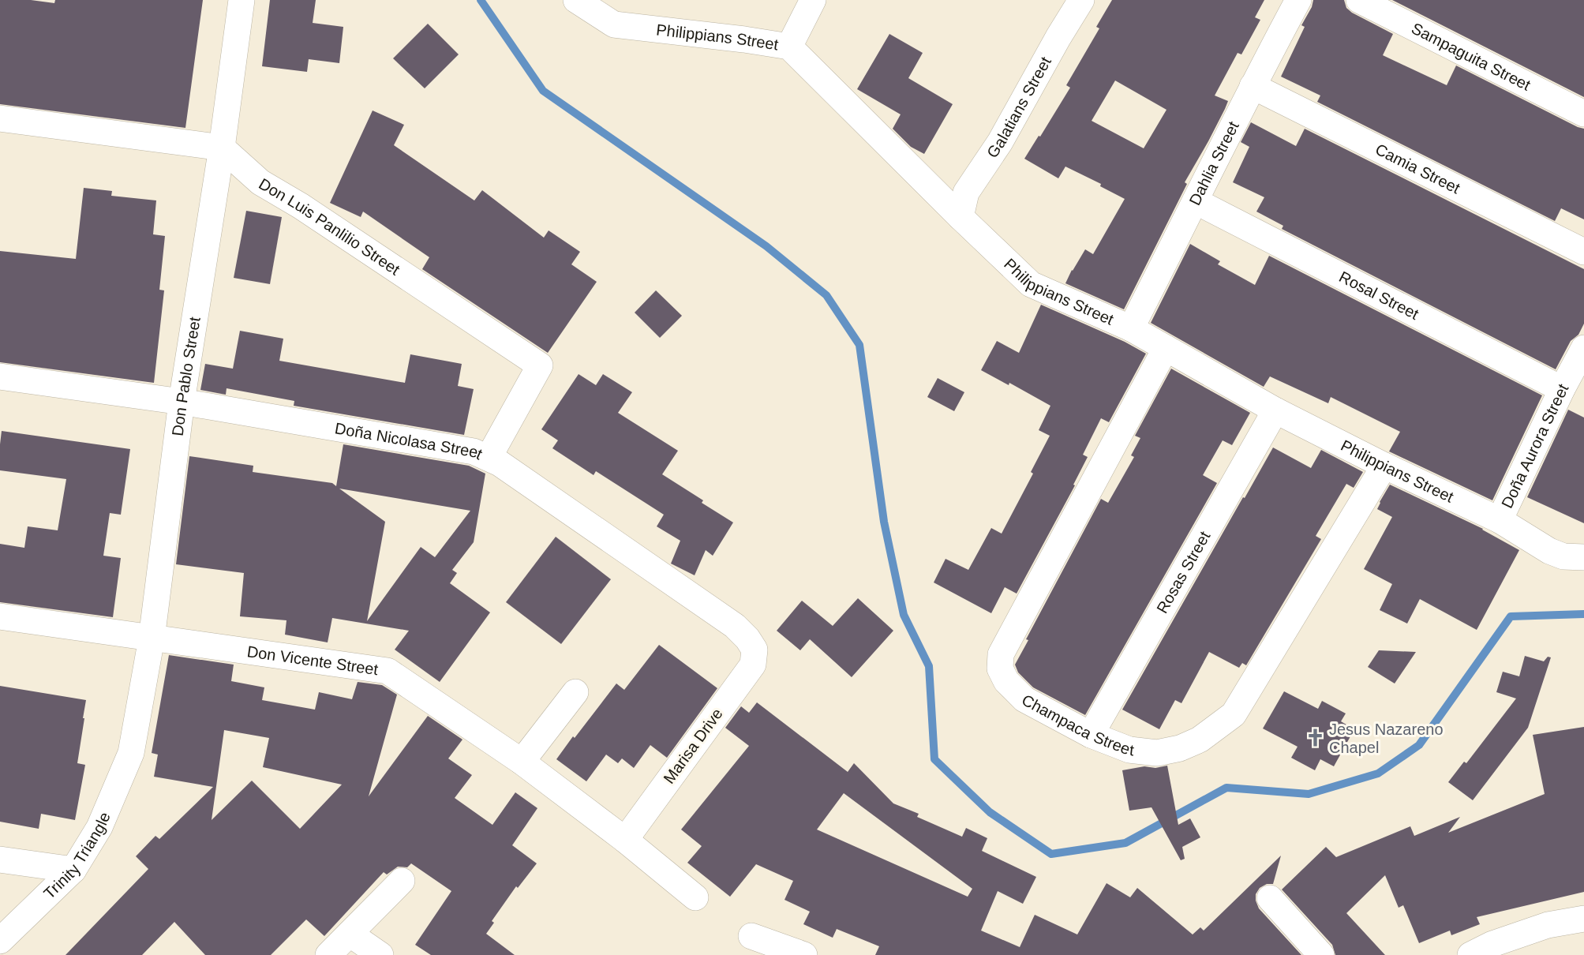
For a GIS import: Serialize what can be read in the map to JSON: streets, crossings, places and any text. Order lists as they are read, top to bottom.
{
  "streets": {
    "street": [
      "Philippians Street",
      "Sampaguita Street",
      "Galatians Street",
      "Dahlia Street",
      "Camia Street",
      "Don Luis Panlilio Street",
      "Rosal Street",
      "Don Pablo Street",
      "Doña Nicolasa Street",
      "Doña Aurora Street",
      "Rosas Street",
      "Don Vicente Street",
      "Champaca Street",
      "Marisa Drive",
      "Trinity Triangle"
    ]
  },
  "crossings": [
    ["Philippians Street", "Galatians Street"],
    ["Philippians Street", "Dahlia Street"],
    ["Philippians Street", "Doña Aurora Street"],
    ["Philippians Street", "Rosas Street"],
    ["Philippians Street", "Champaca Street"],
    ["Dahlia Street", "Camia Street"],
    ["Dahlia Street", "Rosal Street"],
    ["Don Luis Panlilio Street", "Don Pablo Street"],
    ["Don Luis Panlilio Street", "Doña Nicolasa Street"],
    ["Rosal Street", "Doña Aurora Street"],
    ["Don Pablo Street", "Doña Nicolasa Street"],
    ["Don Pablo Street", "Don Vicente Street"],
    ["Don Pablo Street", "Trinity Triangle"],
    ["Doña Nicolasa Street", "Marisa Drive"],
    ["Rosas Street", "Champaca Street"],
    ["Don Vicente Street", "Marisa Drive"]
  ],
  "places": {
    "church": ["Jesus Nazareno Chapel"]
  }
}
